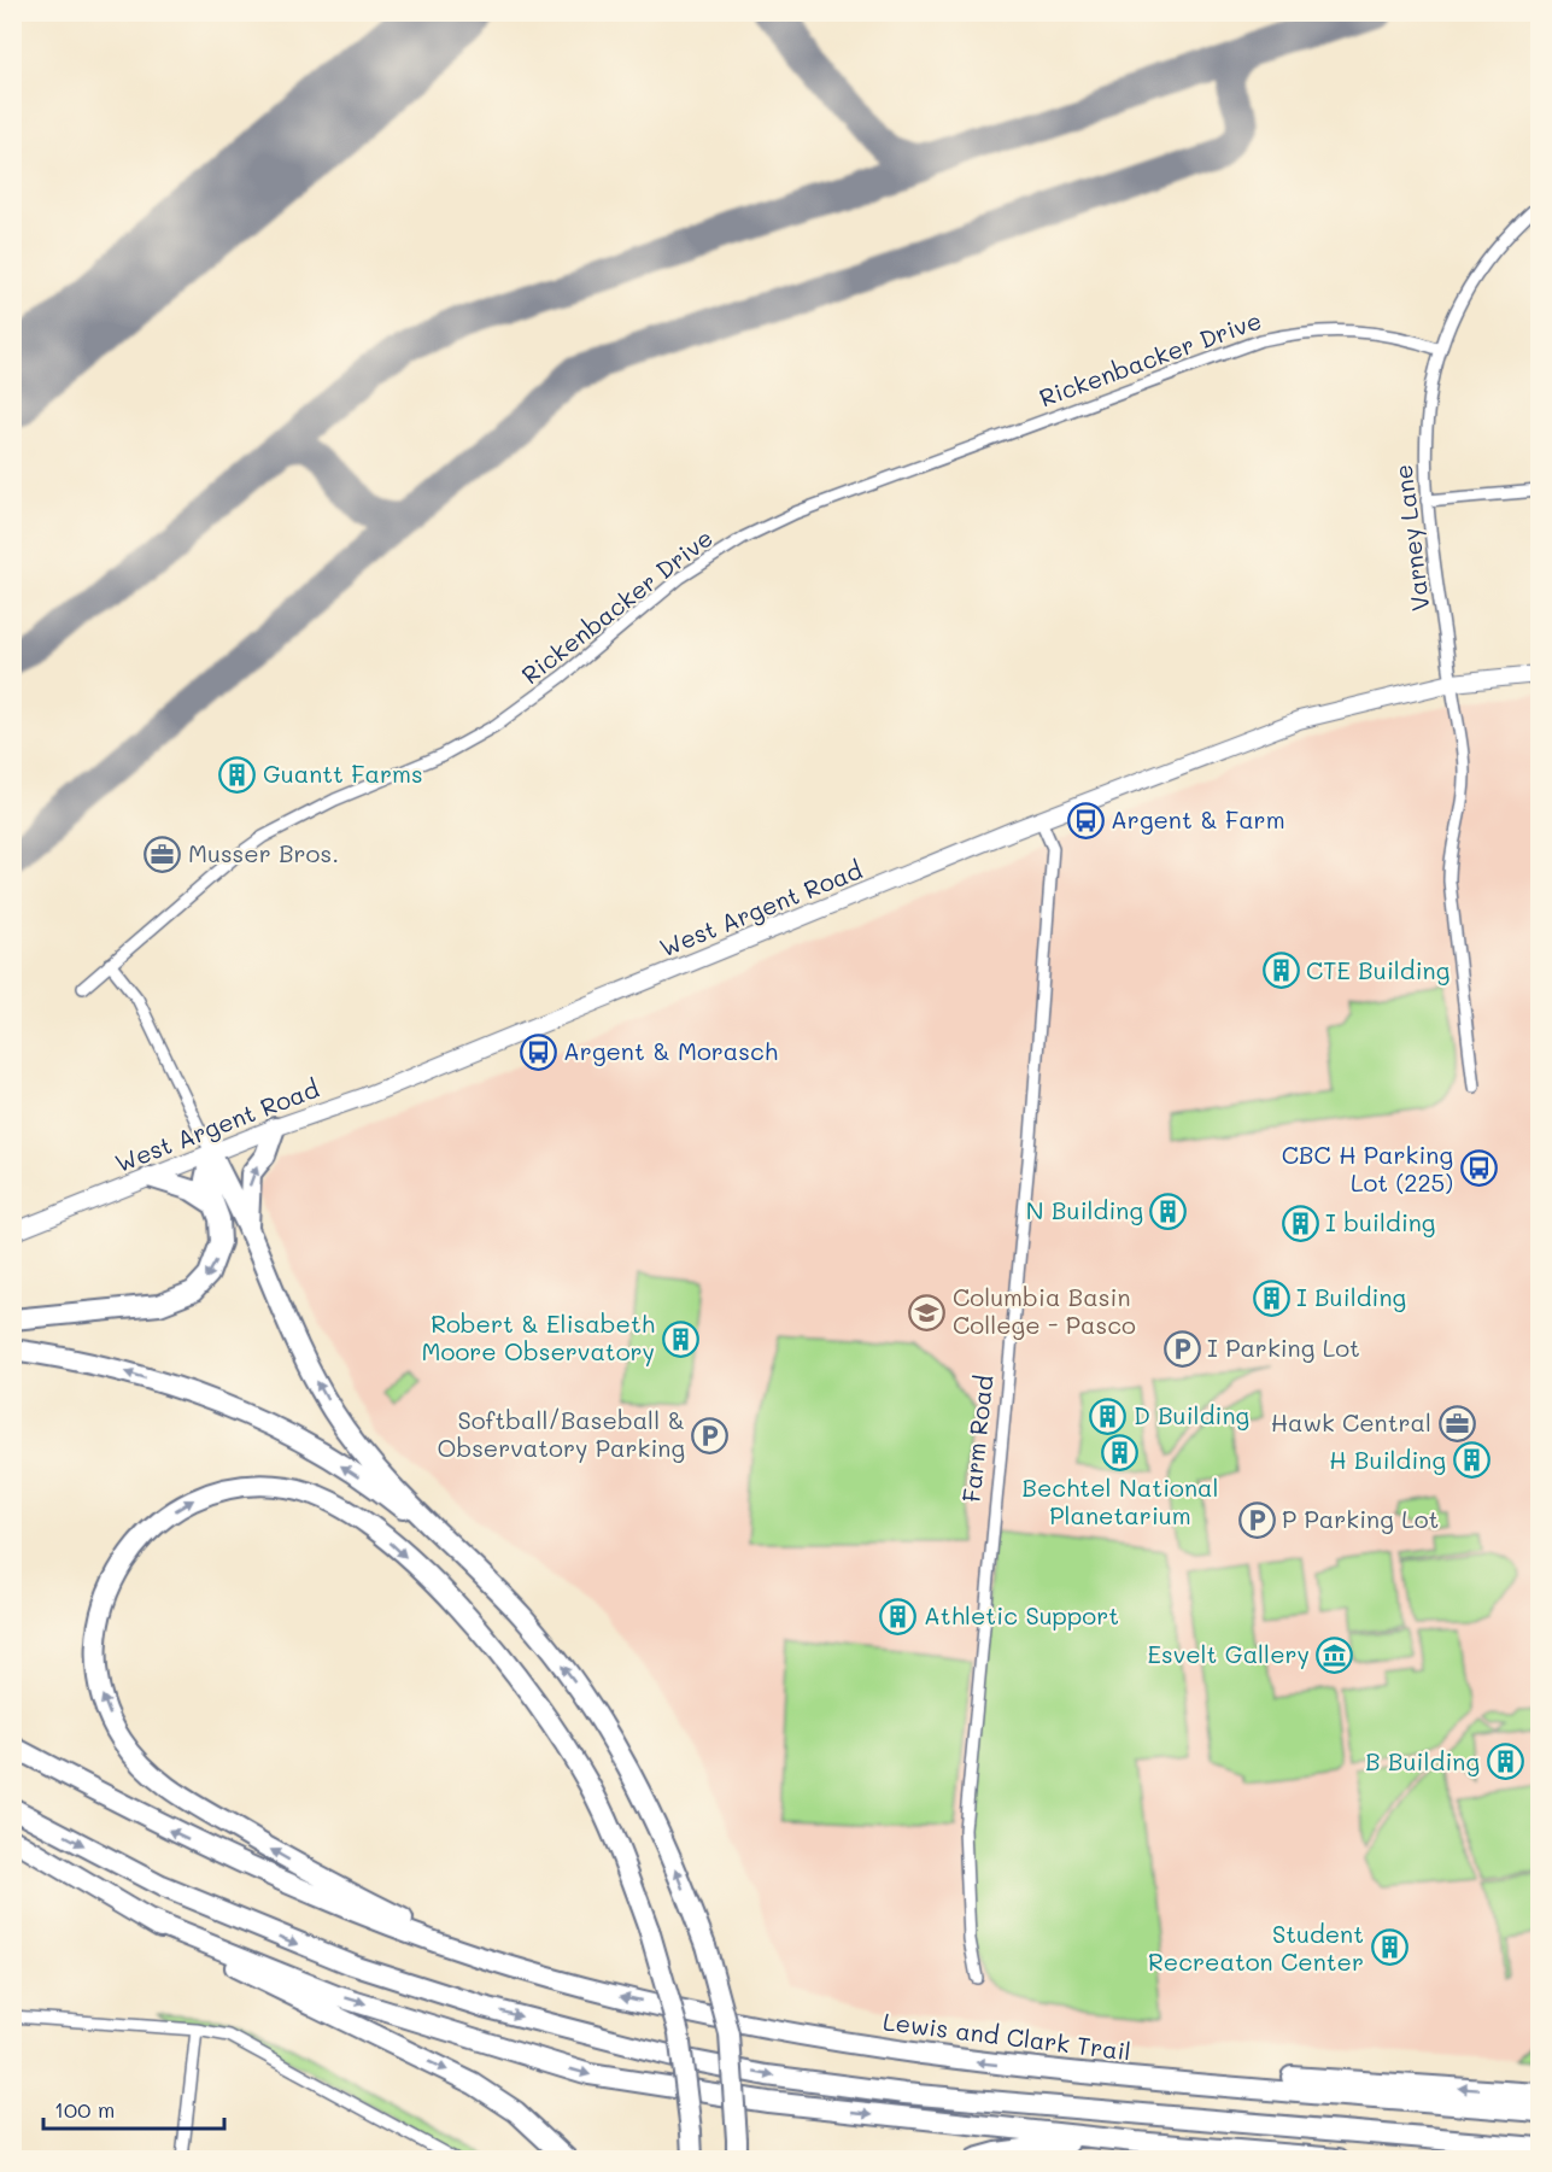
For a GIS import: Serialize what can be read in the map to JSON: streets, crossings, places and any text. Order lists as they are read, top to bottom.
{
  "streets": {
    "highway": ["Lewis and Clark Trail"],
    "main road": ["West Argent Road"],
    "street": ["Rickenbacker Drive", "Varney Lane", "Farm Road"]
  },
  "crossings": [
    ["Rickenbacker Drive", "Varney Lane"],
    ["Varney Lane", "West Argent Road"],
    ["West Argent Road", "Farm Road"]
  ],
  "places": {
    "building": [
      "Guantt Farms",
      "CTE Building",
      "N Building",
      "I building",
      "I Building",
      "Robert & Elisabeth Moore Observatory",
      "D Building",
      "Bechtel National Planetarium",
      "H Building",
      "Athletic Support",
      "B Building",
      "Student Recreaton Center"
    ],
    "bus stop": ["Argent & Farm", "Argent & Morasch", "CBC H Parking Lot (225)"],
    "office": ["Musser Bros.", "Hawk Central"],
    "school or university": ["Columbia Basin College - Pasco"],
    "parking": ["I Parking Lot", "Softball/Baseball & Observatory Parking", "P Parking Lot"],
    "museum": ["Esvelt Gallery"]
  },
  "scale_bar": "100 m"
}
